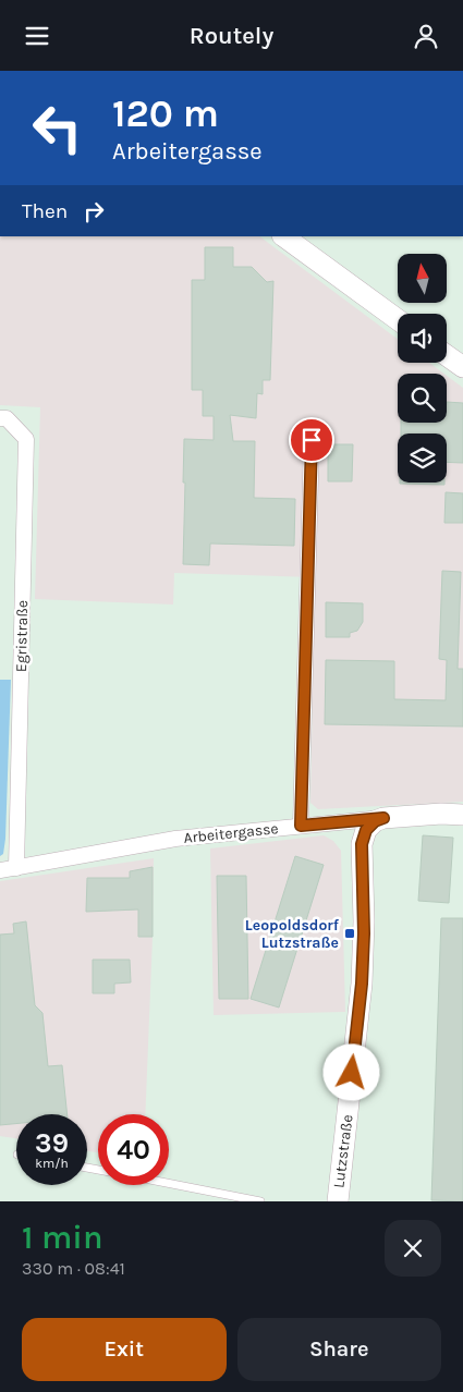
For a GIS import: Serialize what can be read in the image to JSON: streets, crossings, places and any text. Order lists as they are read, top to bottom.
{
  "streets": {
    "street": ["Egristraße", "Arbeitergasse", "Lutzstraße"]
  },
  "crossings": [
    ["Egristraße", "Arbeitergasse"],
    ["Arbeitergasse", "Lutzstraße"]
  ],
  "places": {
    "transit": ["Leopoldsdorf Lutzstraße"]
  },
  "north": "top",
  "page": {
    "header": "Routely",
    "turn": ["120 m", "Arbeitergasse"],
    "then": "Then",
    "speed": "39 km/h",
    "limit": "40",
    "heading": ["1 min", "330 m · 08:41"],
    "buttons": ["Exit", "Share"]
  }
}
